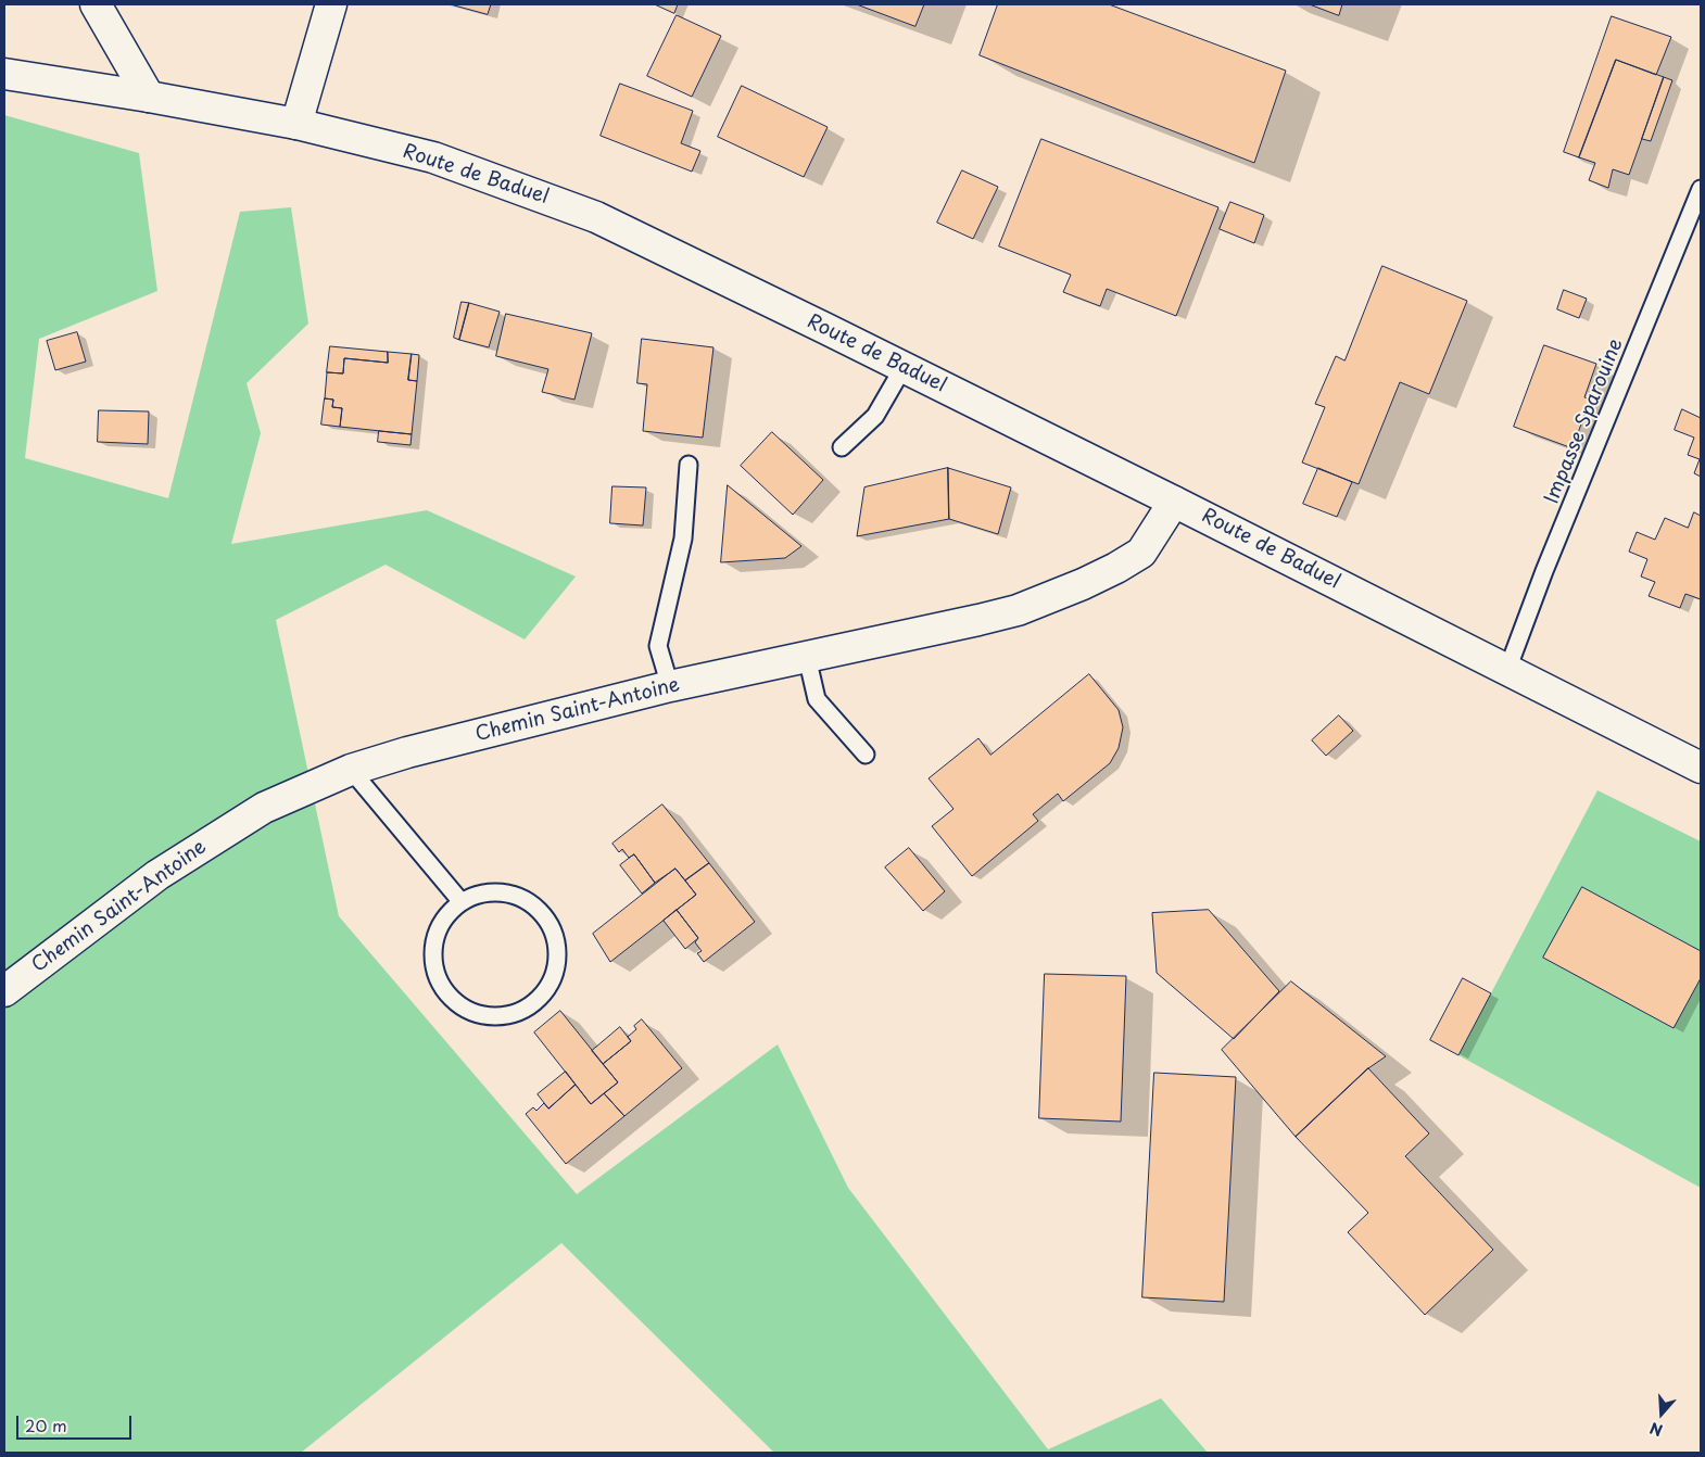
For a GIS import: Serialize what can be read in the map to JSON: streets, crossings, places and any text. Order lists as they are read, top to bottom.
{
  "streets": {
    "main road": ["Route de Baduel", "Chemin Saint-Antoine"],
    "lane": ["Impasse Sparouine"]
  },
  "crossings": [
    ["Route de Baduel", "Impasse Sparouine"],
    ["Route de Baduel", "Chemin Saint-Antoine"]
  ],
  "scale_bar": "20 m",
  "north": "bottom"
}
